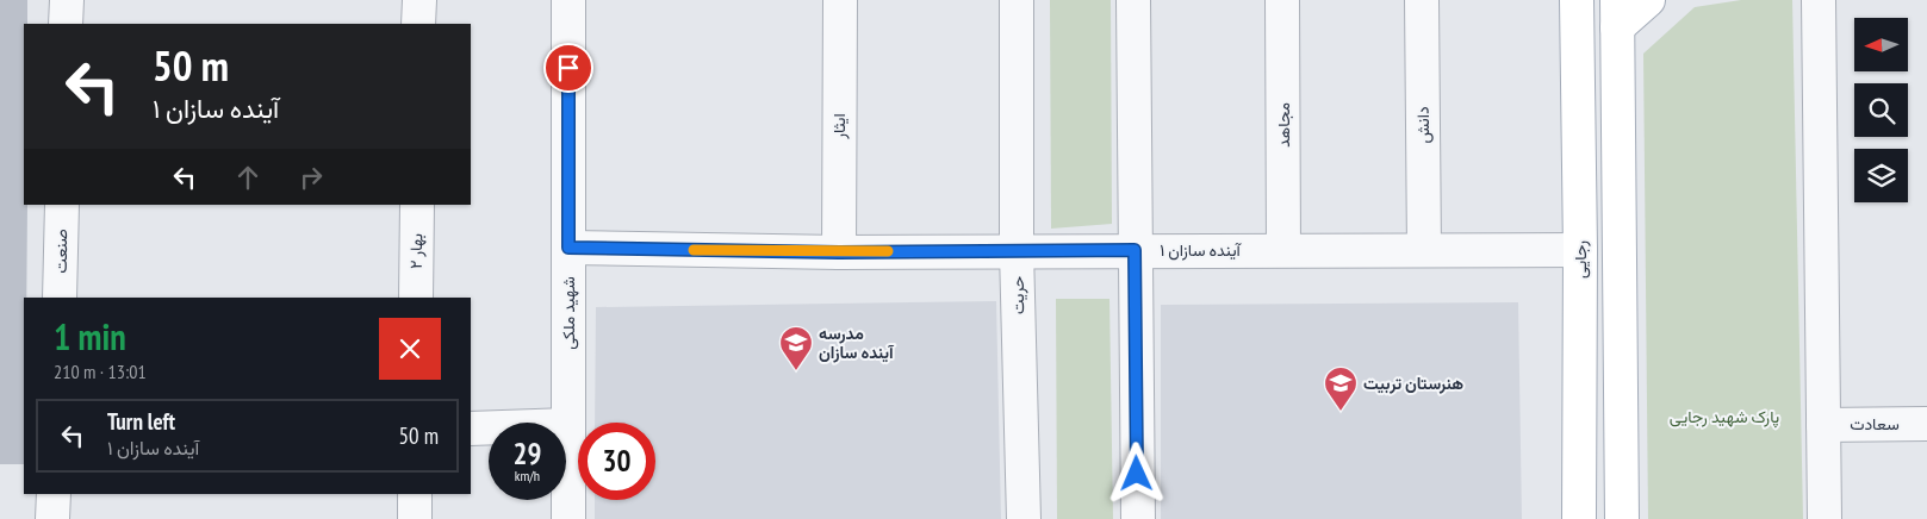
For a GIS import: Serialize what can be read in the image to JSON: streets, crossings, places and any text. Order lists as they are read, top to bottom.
{
  "streets": {
    "main road": ["رجایی"],
    "street": [
      "مجاهد",
      "دانش",
      "ایثار",
      "آینده سازان ۱",
      "صنعت",
      "بهار ۲",
      "حریت",
      "شهید ملکی",
      "سعادت"
    ]
  },
  "crossings": [
    ["مجاهد", "آینده سازان ۱"],
    ["دانش", "آینده سازان ۱"],
    ["ایثار", "آینده سازان ۱"],
    ["آینده سازان ۱", "رجایی"],
    ["آینده سازان ۱", "حریت"],
    ["آینده سازان ۱", "شهید ملکی"]
  ],
  "parks": ["پارک شهید رجایی"],
  "places": {
    "school or university": ["مدرسه آینده سازان", "هنرستان تربیت"]
  },
  "north": "left",
  "page": {
    "turn": ["50 m", "آینده سازان ۱"],
    "heading": ["1 min", "210 m · 13:01"],
    "list": [
      {
        "name": "Turn left",
        "note": "آینده سازان ۱",
        "value": "50 m"
      }
    ],
    "speed": "29 km/h",
    "limit": "30"
  }
}
